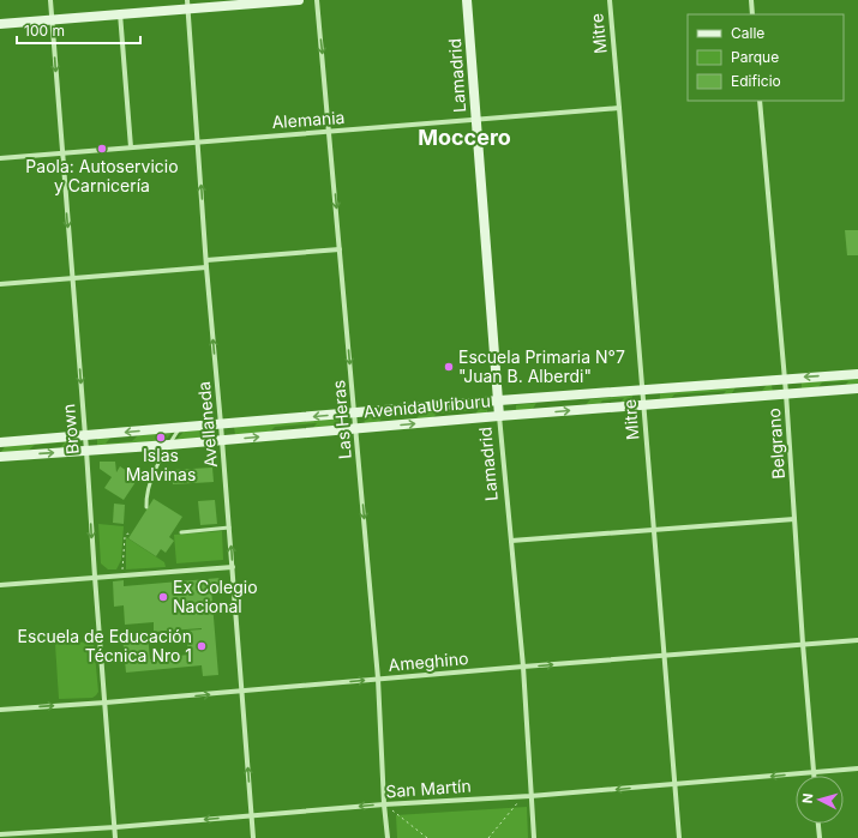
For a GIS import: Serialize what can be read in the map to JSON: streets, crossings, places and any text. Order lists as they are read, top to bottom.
{
  "streets": {
    "main road": ["Lamadrid", "Avenida Uriburu"],
    "street": [
      "Mitre",
      "Alemania",
      "Las Heras",
      "Avellaneda",
      "Brown",
      "Belgrano",
      "Ameghino",
      "San Martín"
    ]
  },
  "crossings": [
    ["Mitre", "Alemania"],
    ["Mitre", "Avenida Uriburu"],
    ["Mitre", "Ameghino"],
    ["Mitre", "San Martín"],
    ["Lamadrid", "Alemania"],
    ["Lamadrid", "Avenida Uriburu"],
    ["Lamadrid", "Ameghino"],
    ["Lamadrid", "San Martín"],
    ["Alemania", "Las Heras"],
    ["Alemania", "Avellaneda"],
    ["Alemania", "Brown"],
    ["Avenida Uriburu", "Las Heras"],
    ["Avenida Uriburu", "Avellaneda"],
    ["Avenida Uriburu", "Brown"],
    ["Avenida Uriburu", "Belgrano"],
    ["Las Heras", "Ameghino"],
    ["Las Heras", "San Martín"],
    ["Avellaneda", "Ameghino"],
    ["Avellaneda", "San Martín"],
    ["Brown", "Ameghino"],
    ["Brown", "San Martín"],
    ["Belgrano", "Ameghino"],
    ["Belgrano", "San Martín"]
  ],
  "one_way": [
    "Las Heras",
    "Avellaneda",
    "Brown",
    "Ameghino",
    "San Martín"
  ],
  "districts": ["Moccero"],
  "places": [
    "Paola: Autoservicio y Carnicería",
    "Escuela Primaria N°7 \"Juan B. Alberdi\"",
    "Islas Malvinas",
    "Ex Colegio Nacional",
    "Escuela de Educación Técnica Nro 1"
  ],
  "legend": ["Calle", "Parque", "Edificio"],
  "scale_bar": "100 m",
  "north": "left"
}
